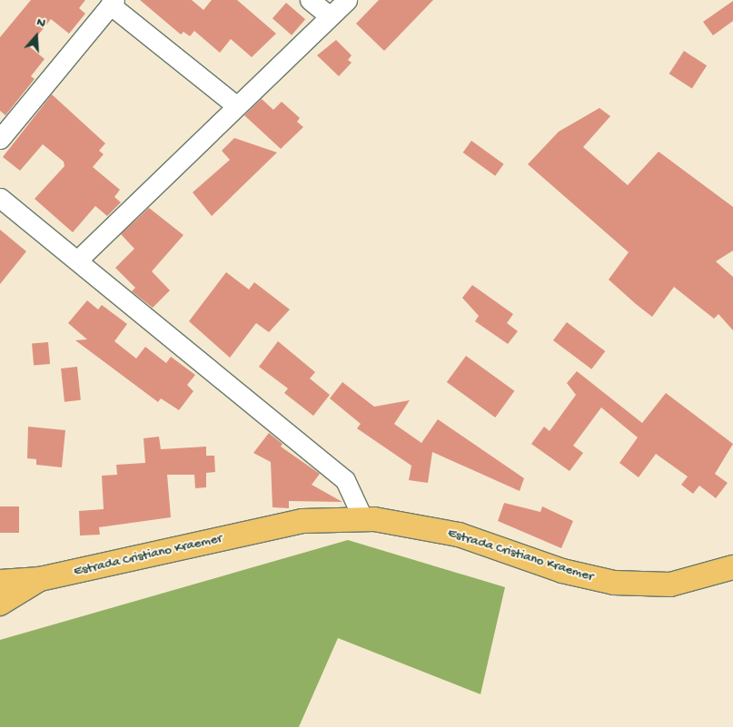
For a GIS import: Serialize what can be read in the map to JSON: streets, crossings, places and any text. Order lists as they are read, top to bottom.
{
  "streets": {
    "main road": ["Estrada Cristiano Kraemer"]
  },
  "north": "top"
}
